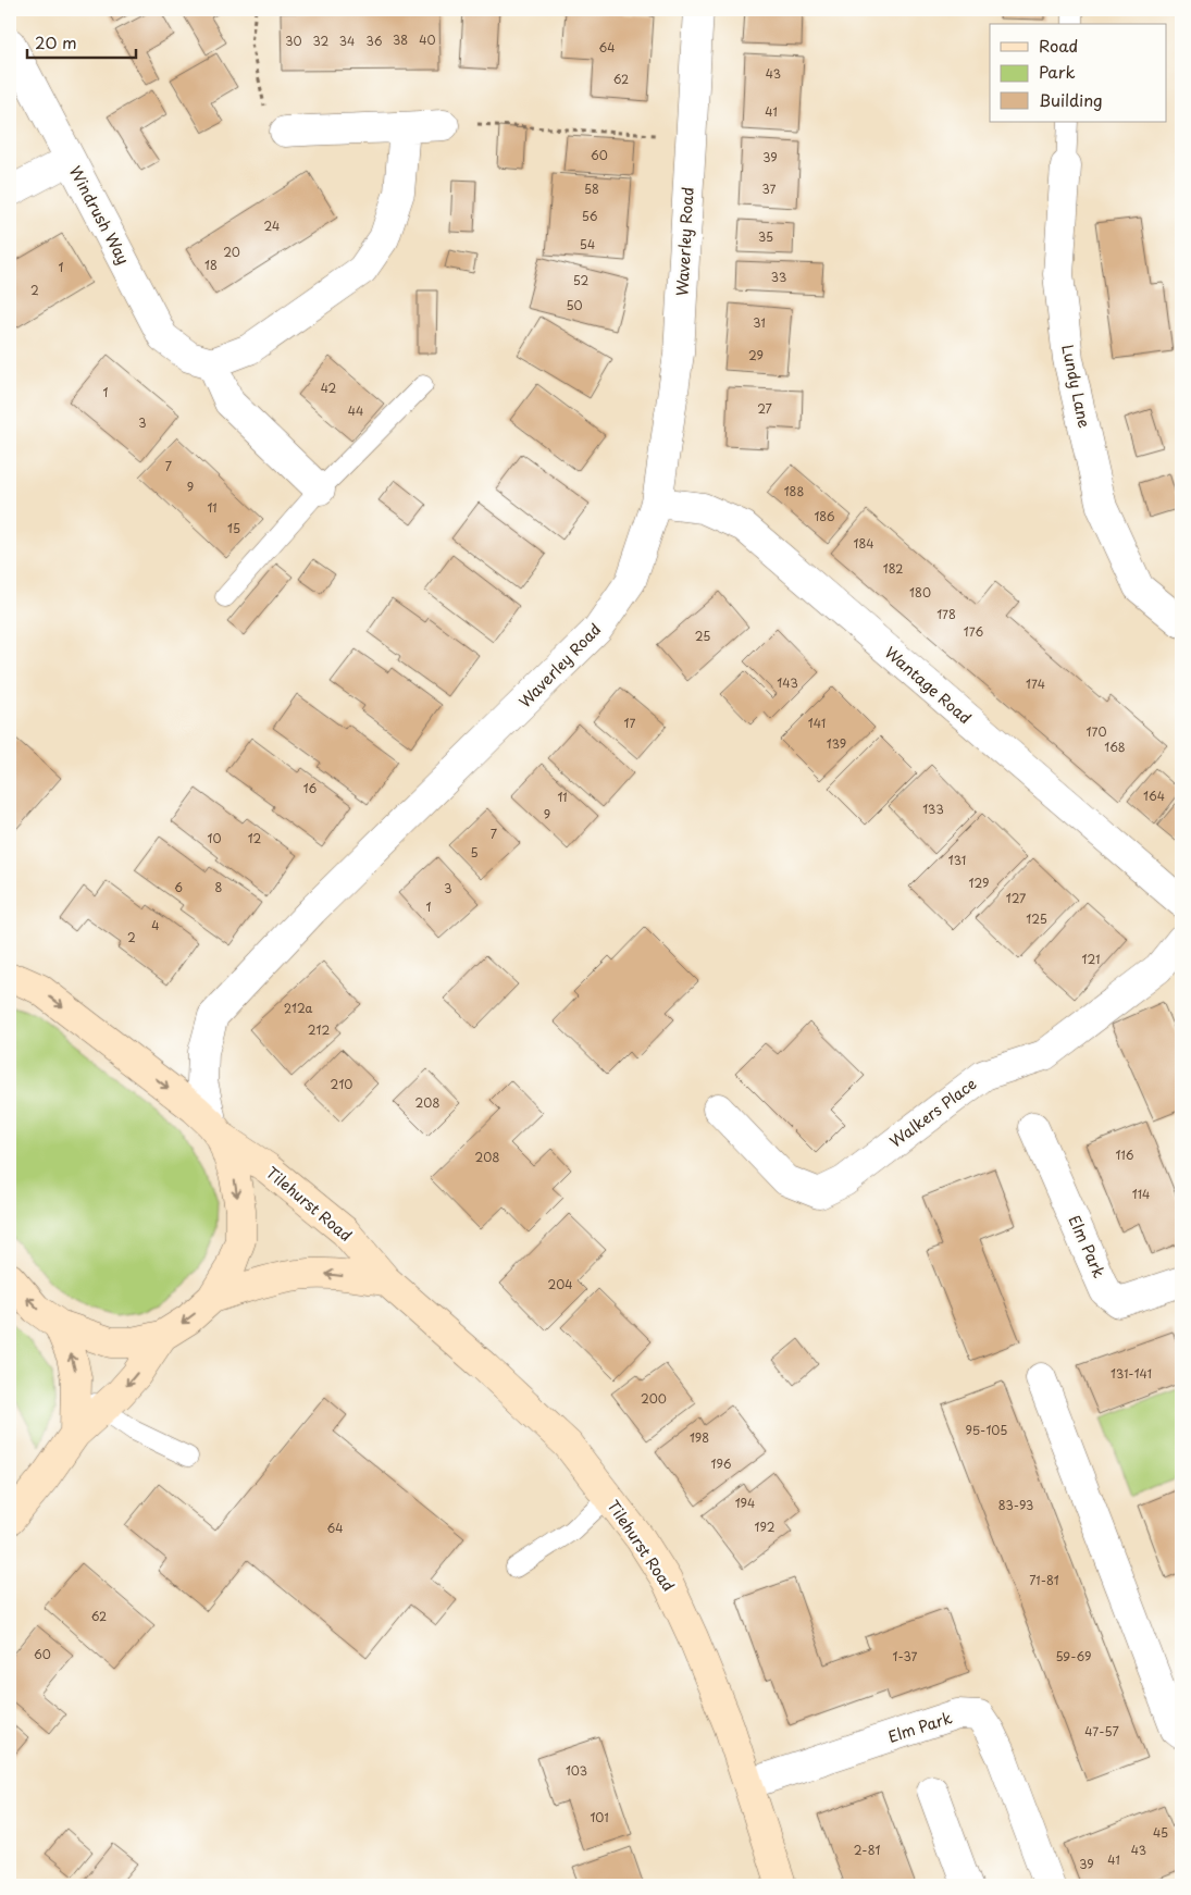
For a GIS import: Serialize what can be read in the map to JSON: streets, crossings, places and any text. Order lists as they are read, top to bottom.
{
  "streets": {
    "street": [
      "Windrush Way",
      "Waverley Road",
      "Lundy Lane",
      "Wantage Road",
      "Walkers Place",
      "Tilehurst Road",
      "Elm Park"
    ]
  },
  "crossings": [
    ["Waverley Road", "Wantage Road"],
    ["Waverley Road", "Tilehurst Road"],
    ["Tilehurst Road", "Elm Park"]
  ],
  "house_numbers": [
    "38",
    "40",
    "30",
    "32",
    "34",
    "36",
    "64",
    "43",
    "62",
    "41",
    "60",
    "39",
    "58",
    "37",
    "56",
    "24",
    "35",
    "54",
    "20",
    "18",
    "1",
    "33",
    "52",
    "2",
    "50",
    "31",
    "29",
    "42",
    "1",
    "27",
    "44",
    "3",
    "7",
    "9",
    "188",
    "11",
    "186",
    "15",
    "184",
    "182",
    "180",
    "178",
    "176",
    "25",
    "143",
    "174",
    "17",
    "141",
    "170",
    "139",
    "168",
    "16",
    "164",
    "11",
    "133",
    "9",
    "7",
    "10",
    "12",
    "5",
    "131",
    "129",
    "6",
    "8",
    "3",
    "127",
    "1",
    "125",
    "4",
    "2",
    "121",
    "212a",
    "212",
    "210",
    "208",
    "116",
    "208",
    "114",
    "204",
    "131-141",
    "200",
    "95-105",
    "198",
    "196",
    "194",
    "83-93",
    "192",
    "64",
    "71-81",
    "62",
    "60",
    "1-37",
    "59-69",
    "47-57",
    "103",
    "101",
    "45",
    "2-81",
    "43",
    "41",
    "39"
  ],
  "legend": ["Road", "Park", "Building"],
  "scale_bar": "20 m"
}
